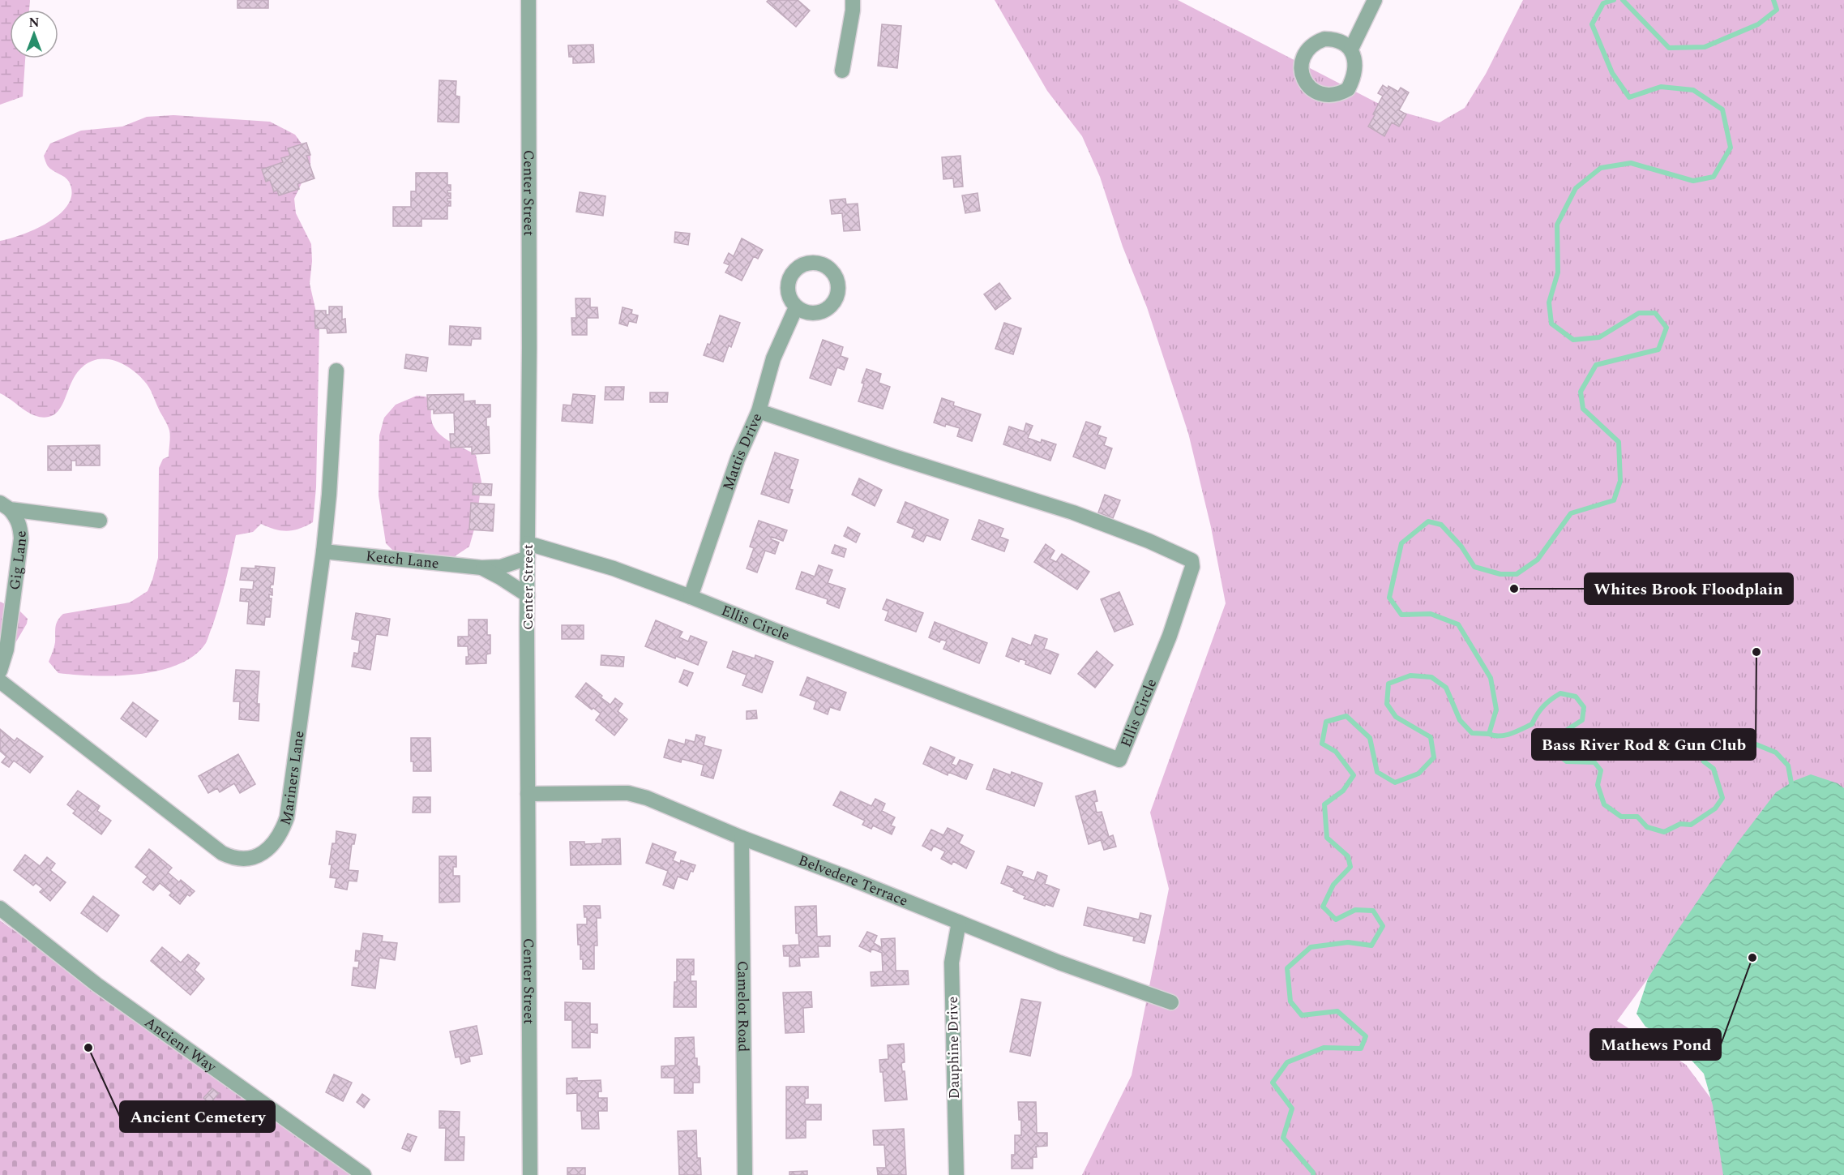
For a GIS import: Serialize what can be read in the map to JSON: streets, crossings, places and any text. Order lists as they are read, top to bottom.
{
  "streets": {
    "street": [
      "Center Street",
      "Mattis Drive",
      "Ketch Lane",
      "Gig Lane",
      "Ellis Circle",
      "Mariners Lane",
      "Belvedere Terrace",
      "Camelot Road",
      "Ancient Way",
      "Dauphine Drive"
    ]
  },
  "crossings": [
    ["Center Street", "Ketch Lane"],
    ["Center Street", "Ellis Circle"],
    ["Center Street", "Belvedere Terrace"],
    ["Mattis Drive", "Ellis Circle"],
    ["Ketch Lane", "Ellis Circle"],
    ["Ketch Lane", "Mariners Lane"],
    ["Belvedere Terrace", "Camelot Road"],
    ["Belvedere Terrace", "Dauphine Drive"]
  ],
  "places": [
    "Whites Brook Floodplain",
    "Bass River Rod & Gun Club",
    "Mathews Pond",
    "Ancient Cemetery"
  ],
  "north": "top"
}
